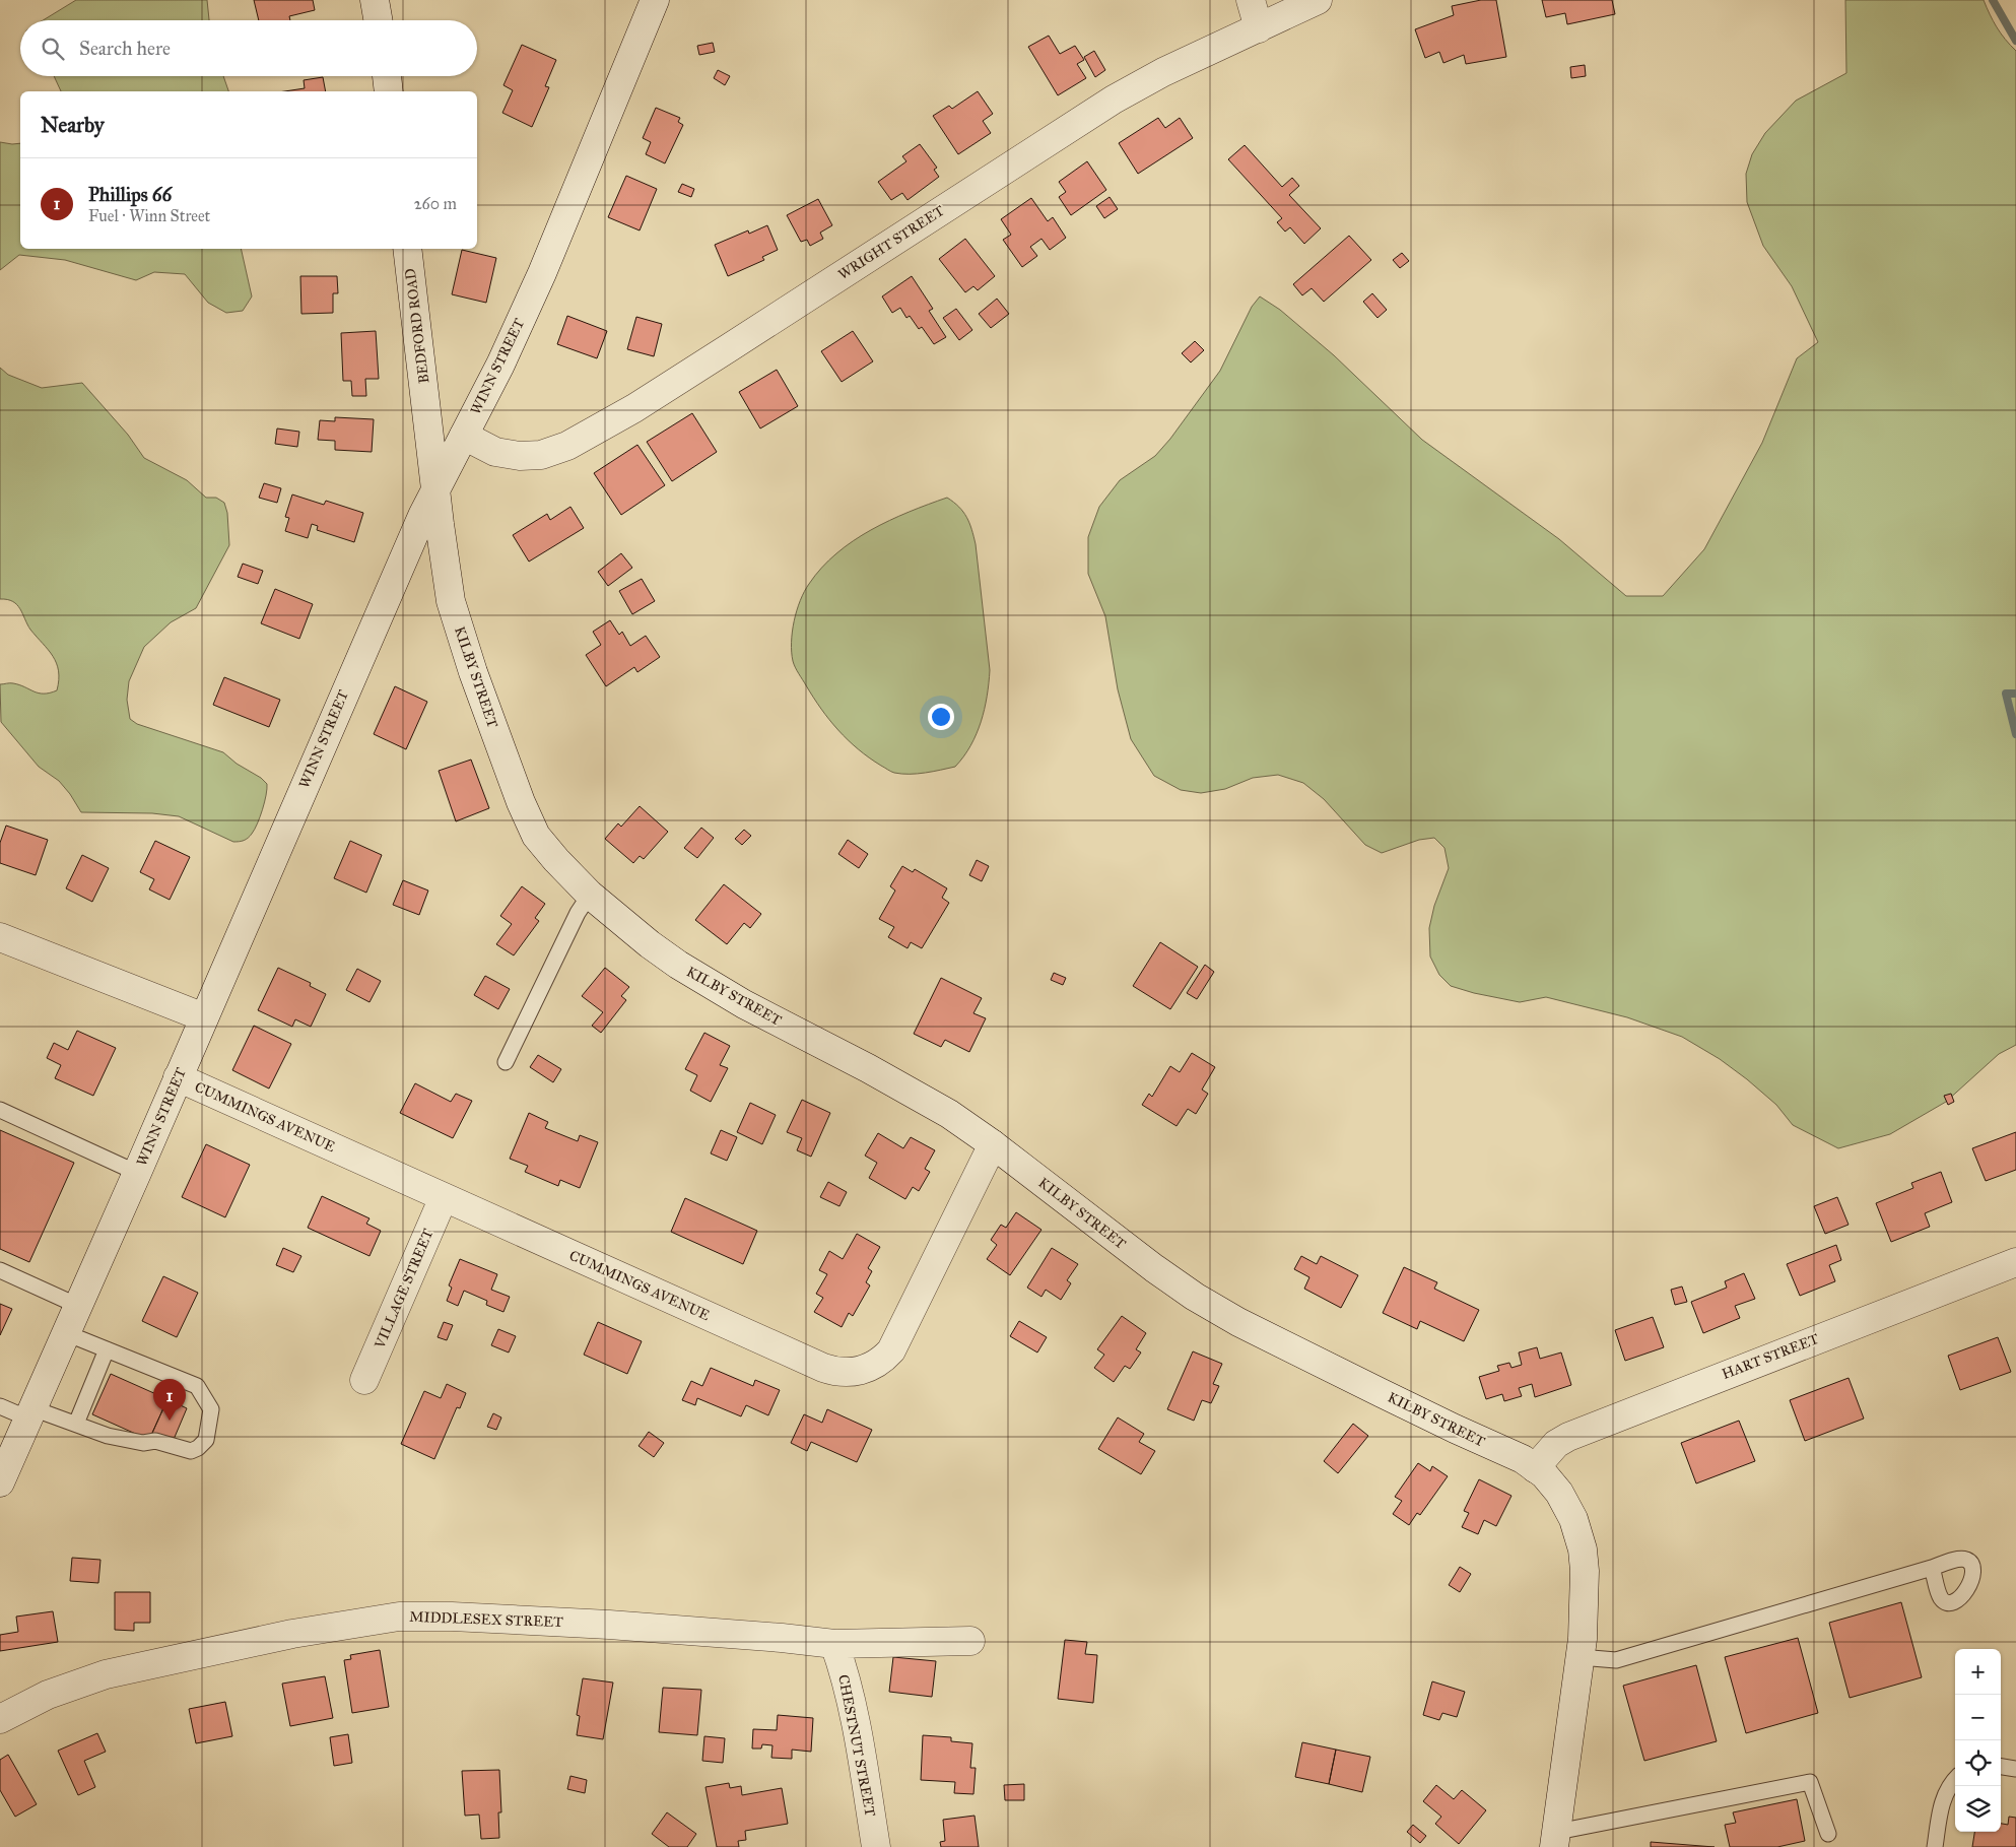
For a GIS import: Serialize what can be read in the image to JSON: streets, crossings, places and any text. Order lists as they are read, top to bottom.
{
  "streets": {
    "street": [
      "WRIGHT STREET",
      "BEDFORD ROAD",
      "WINN STREET",
      "KILBY STREET",
      "CUMMINGS AVENUE",
      "VILLAGE STREET",
      "HART STREET",
      "MIDDLESEX STREET",
      "CHESTNUT STREET"
    ]
  },
  "crossings": [
    ["WRIGHT STREET", "WINN STREET"],
    ["BEDFORD ROAD", "WINN STREET"],
    ["BEDFORD ROAD", "KILBY STREET"],
    ["WINN STREET", "KILBY STREET"],
    ["WINN STREET", "CUMMINGS AVENUE"],
    ["KILBY STREET", "CUMMINGS AVENUE"],
    ["KILBY STREET", "HART STREET"],
    ["CUMMINGS AVENUE", "VILLAGE STREET"],
    ["MIDDLESEX STREET", "CHESTNUT STREET"]
  ],
  "page": {
    "search": "Search here",
    "heading": "Nearby",
    "list": [
      {
        "mark": "1",
        "name": "Phillips 66",
        "note": "Fuel · Winn Street",
        "value": "260 m"
      }
    ],
    "pins": "1",
    "map_buttons": ["+", "−"]
  }
}
